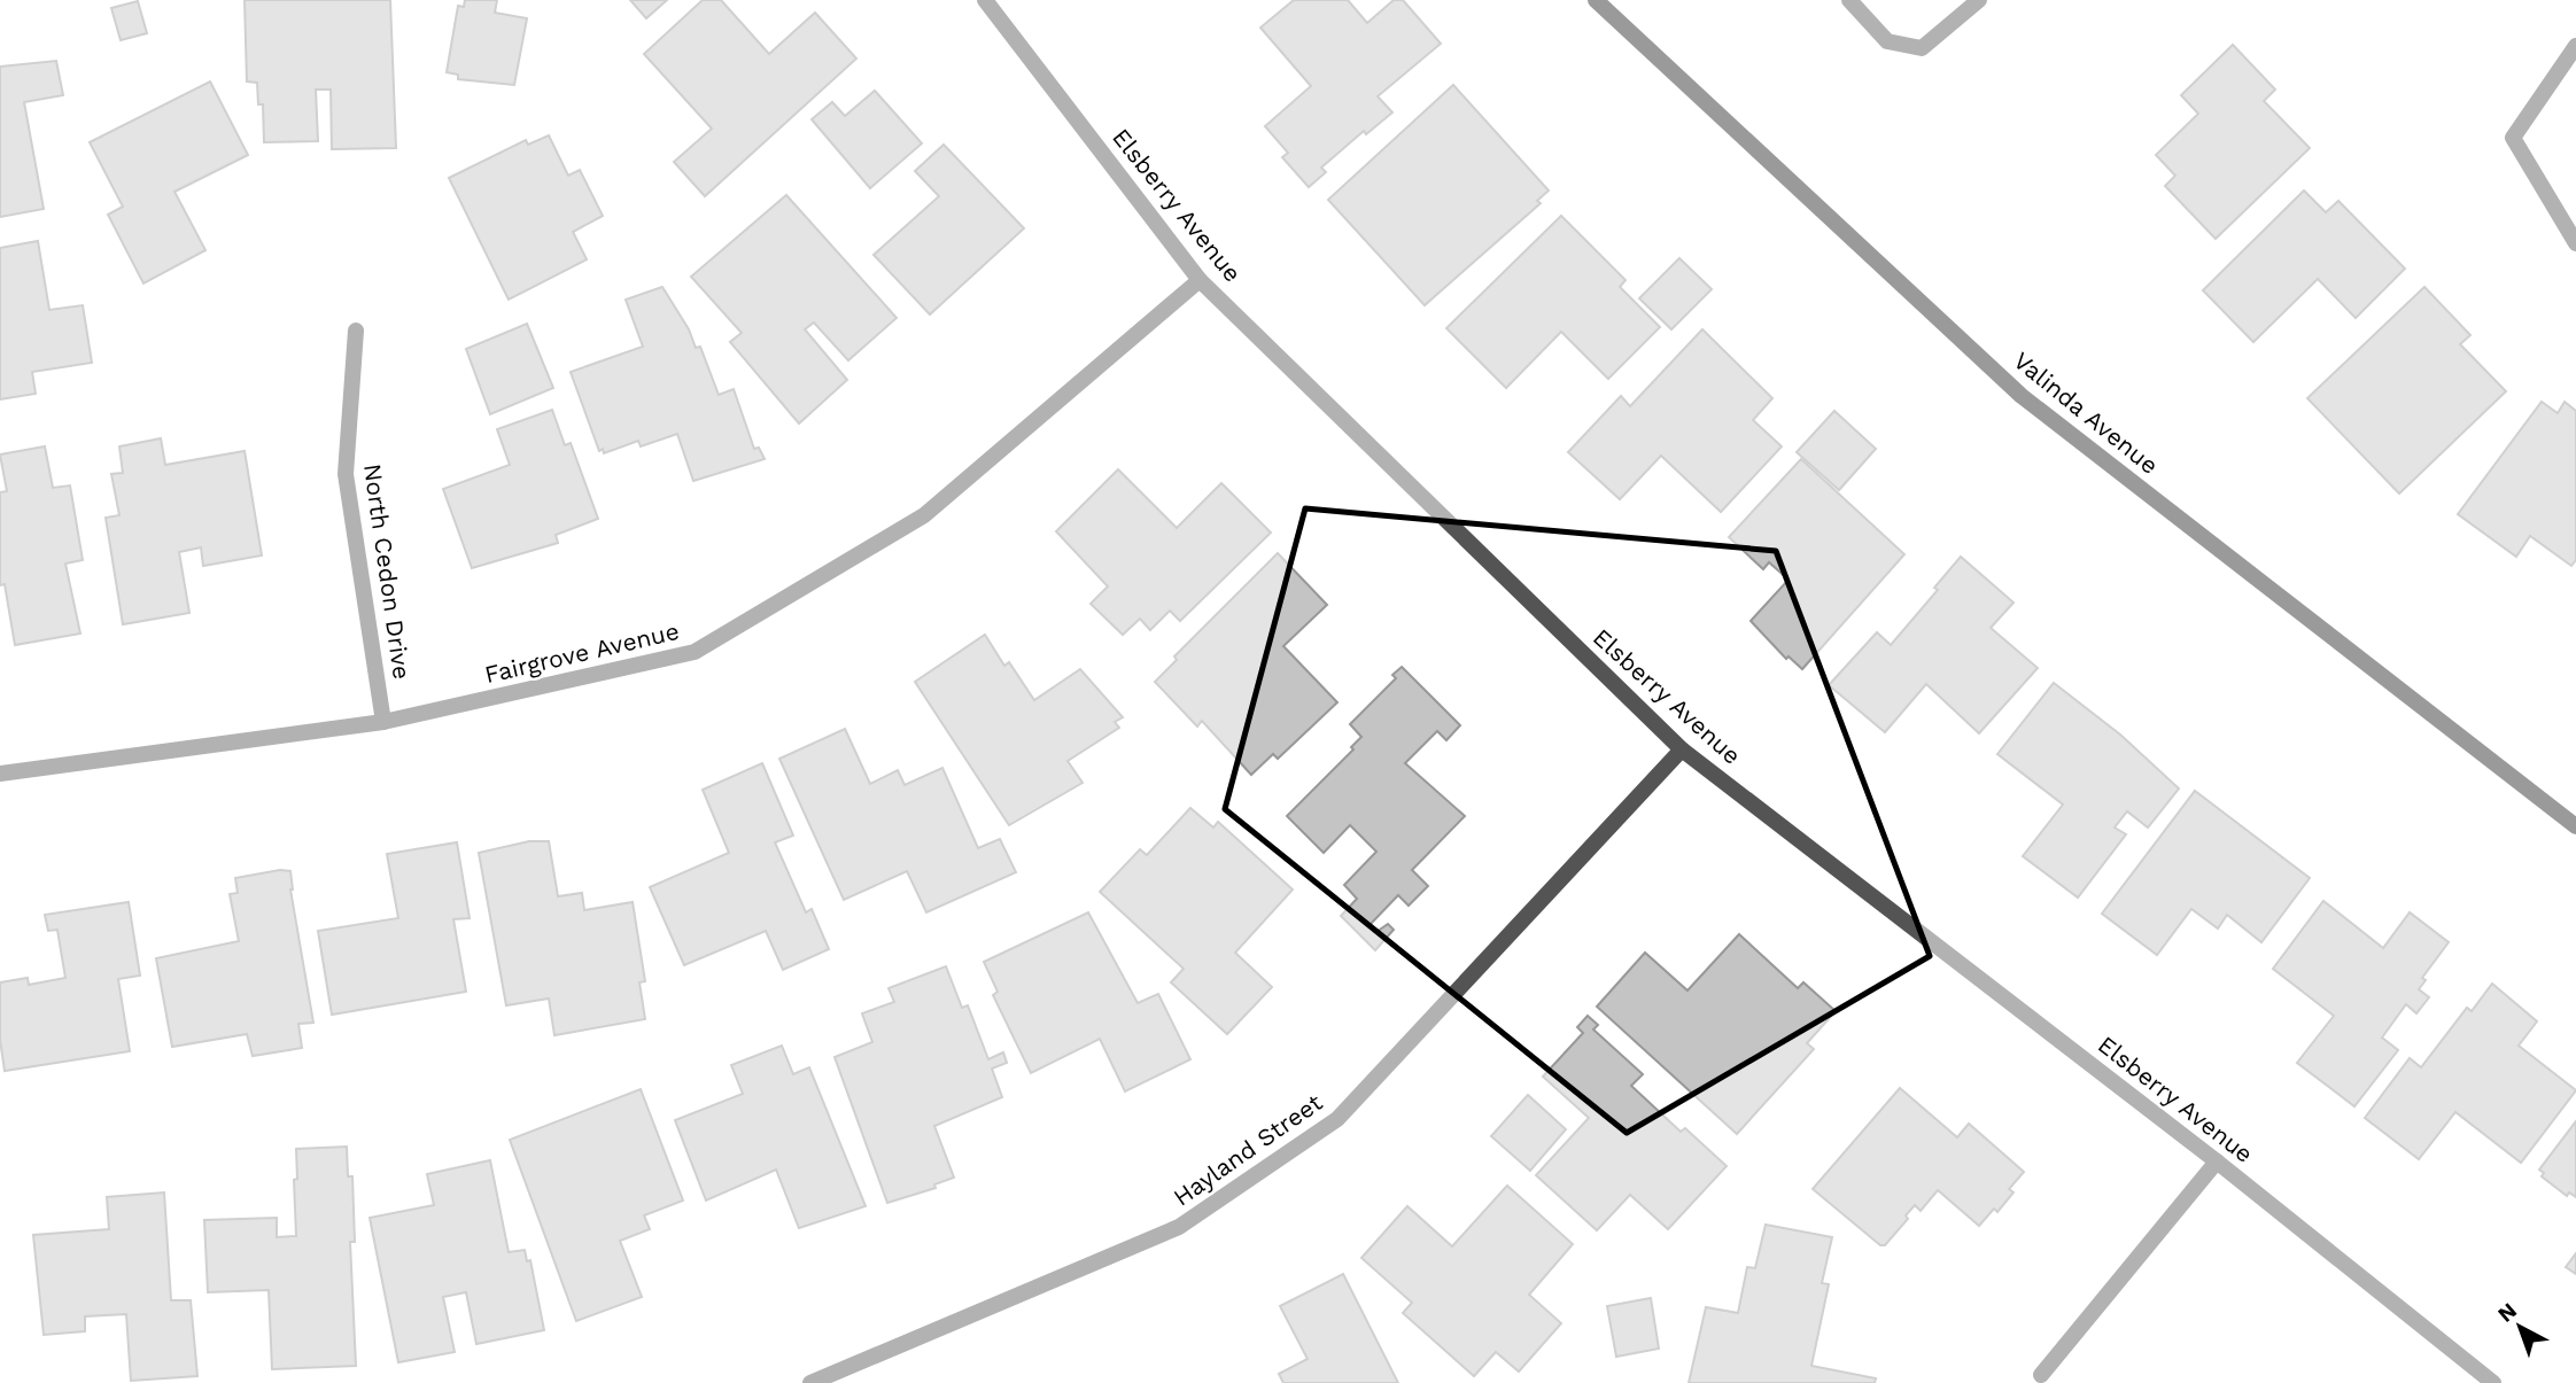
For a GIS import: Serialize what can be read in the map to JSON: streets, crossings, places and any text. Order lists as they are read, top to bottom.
{
  "streets": {
    "main road": ["Valinda Avenue"],
    "street": [
      "Elsberry Avenue",
      "North Cedon Drive",
      "Fairgrove Avenue",
      "Hayland Street"
    ]
  },
  "crossings": [
    ["Elsberry Avenue", "Fairgrove Avenue"],
    ["Elsberry Avenue", "Hayland Street"],
    ["North Cedon Drive", "Fairgrove Avenue"]
  ],
  "north": "top left"
}
